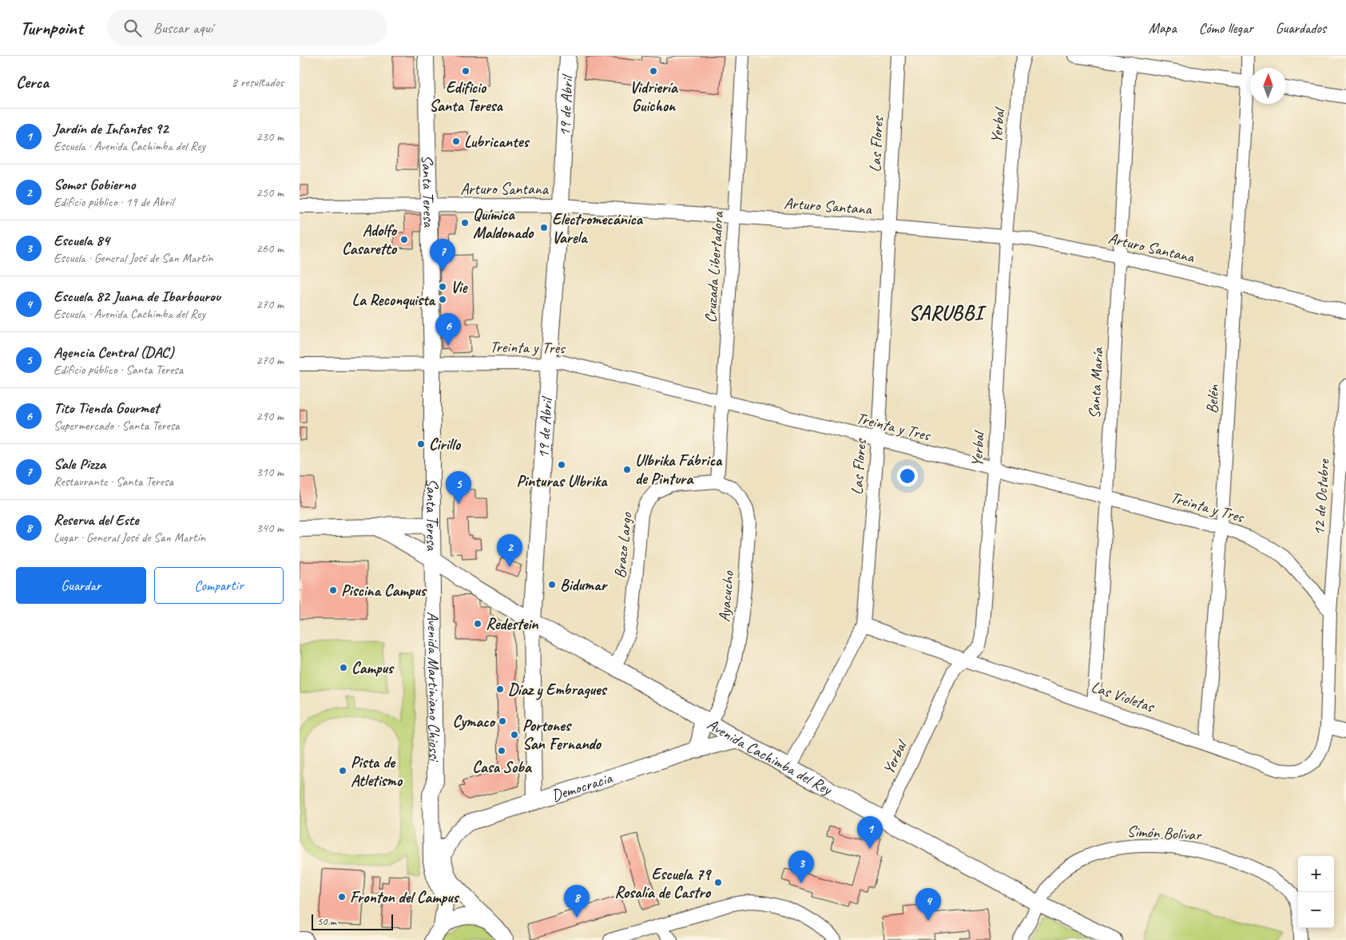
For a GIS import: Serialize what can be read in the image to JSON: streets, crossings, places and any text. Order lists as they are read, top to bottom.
{
  "streets": {
    "street": [
      "19 de Abril",
      "Yerbal",
      "Las Flores",
      "Arturo Santana",
      "Santa Teresa",
      "Cruzada Libertadora",
      "Treinta y Tres",
      "Santa María",
      "Belén",
      "12 de Octubre",
      "Brazo Largo",
      "Ayacucho",
      "Avenida Martiniano Chiossi",
      "Las Violetas",
      "Avenida Cachimba del Rey",
      "Democracia",
      "Simón Bolívar"
    ]
  },
  "crossings": [
    ["19 de Abril", "Arturo Santana"],
    ["19 de Abril", "Treinta y Tres"],
    ["19 de Abril", "Avenida Cachimba del Rey"],
    ["19 de Abril", "Democracia"],
    ["Yerbal", "Arturo Santana"],
    ["Yerbal", "Treinta y Tres"],
    ["Yerbal", "Las Violetas"],
    ["Yerbal", "Avenida Cachimba del Rey"],
    ["Las Flores", "Arturo Santana"],
    ["Las Flores", "Treinta y Tres"],
    ["Las Flores", "Las Violetas"],
    ["Las Flores", "Avenida Cachimba del Rey"],
    ["Arturo Santana", "Santa Teresa"],
    ["Arturo Santana", "Cruzada Libertadora"],
    ["Arturo Santana", "Santa María"],
    ["Arturo Santana", "Belén"],
    ["Santa Teresa", "Treinta y Tres"],
    ["Santa Teresa", "Avenida Martiniano Chiossi"],
    ["Santa Teresa", "Avenida Cachimba del Rey"],
    ["Cruzada Libertadora", "Treinta y Tres"],
    ["Cruzada Libertadora", "Brazo Largo"],
    ["Cruzada Libertadora", "Ayacucho"],
    ["Treinta y Tres", "Santa María"],
    ["Treinta y Tres", "Belén"],
    ["Treinta y Tres", "12 de Octubre"],
    ["Santa María", "Las Violetas"],
    ["Belén", "Las Violetas"],
    ["Brazo Largo", "Ayacucho"],
    ["Brazo Largo", "Avenida Cachimba del Rey"],
    ["Ayacucho", "Avenida Cachimba del Rey"],
    ["Avenida Martiniano Chiossi", "Avenida Cachimba del Rey"],
    ["Avenida Martiniano Chiossi", "Democracia"],
    ["Avenida Cachimba del Rey", "Democracia"],
    ["Avenida Cachimba del Rey", "Simón Bolívar"]
  ],
  "districts": ["SARUBBI"],
  "places": [
    "Edificio Santa Teresa",
    "Vidriería Guichon",
    "Lubricantes",
    "Química Maldonado",
    "Electromecánica Varela",
    "Adolfo Casaretto",
    "Vie",
    "La Reconquista",
    "Cirillo",
    "Pinturas Ulbrika",
    "Ulbrika Fábrica de Pintura",
    "Bidumar",
    "Piscina Campus",
    "Redestein",
    "Campus",
    "Díaz y Embragues",
    "Cymaco",
    "Portones San Fernando",
    "Casa Soba",
    "Pista de Atletismo",
    "Escuela 79 Rosalía de Castro",
    "Fronton del Campus"
  ],
  "scale_bar": "50 m",
  "north": "top",
  "page": {
    "header": "Turnpoint",
    "search": "Buscar aquí",
    "nav": ["Mapa", "Cómo llegar", "Guardados"],
    "heading": ["Cerca", "8 resultados"],
    "list": [
      {
        "mark": "1",
        "name": "Jardín de Infantes 92",
        "note": "Escuela · Avenida Cachimba del Rey",
        "value": "230 m"
      },
      {
        "mark": "2",
        "name": "Somos Gobierno",
        "note": "Edificio público · 19 de Abril",
        "value": "250 m"
      },
      {
        "mark": "3",
        "name": "Escuela 84",
        "note": "Escuela · General José de San Martín",
        "value": "260 m"
      },
      {
        "mark": "4",
        "name": "Escuela 82 Juana de Ibarbourou",
        "note": "Escuela · Avenida Cachimba del Rey",
        "value": "270 m"
      },
      {
        "mark": "5",
        "name": "Agencia Central (DAC)",
        "note": "Edificio público · Santa Teresa",
        "value": "270 m"
      },
      {
        "mark": "6",
        "name": "Tito Tienda Gourmet",
        "note": "Supermercado · Santa Teresa",
        "value": "290 m"
      },
      {
        "mark": "7",
        "name": "Sale Pizza",
        "note": "Restaurante · Santa Teresa",
        "value": "310 m"
      },
      {
        "mark": "8",
        "name": "Reserva del Este",
        "note": "Lugar · General José de San Martín",
        "value": "340 m"
      }
    ],
    "pins": [
      "7",
      "6",
      "5",
      "2",
      "1",
      "3",
      "8",
      "4"
    ],
    "buttons": ["Guardar", "Compartir"],
    "map_buttons": ["+", "−"],
    "scale": "50 m"
  }
}
